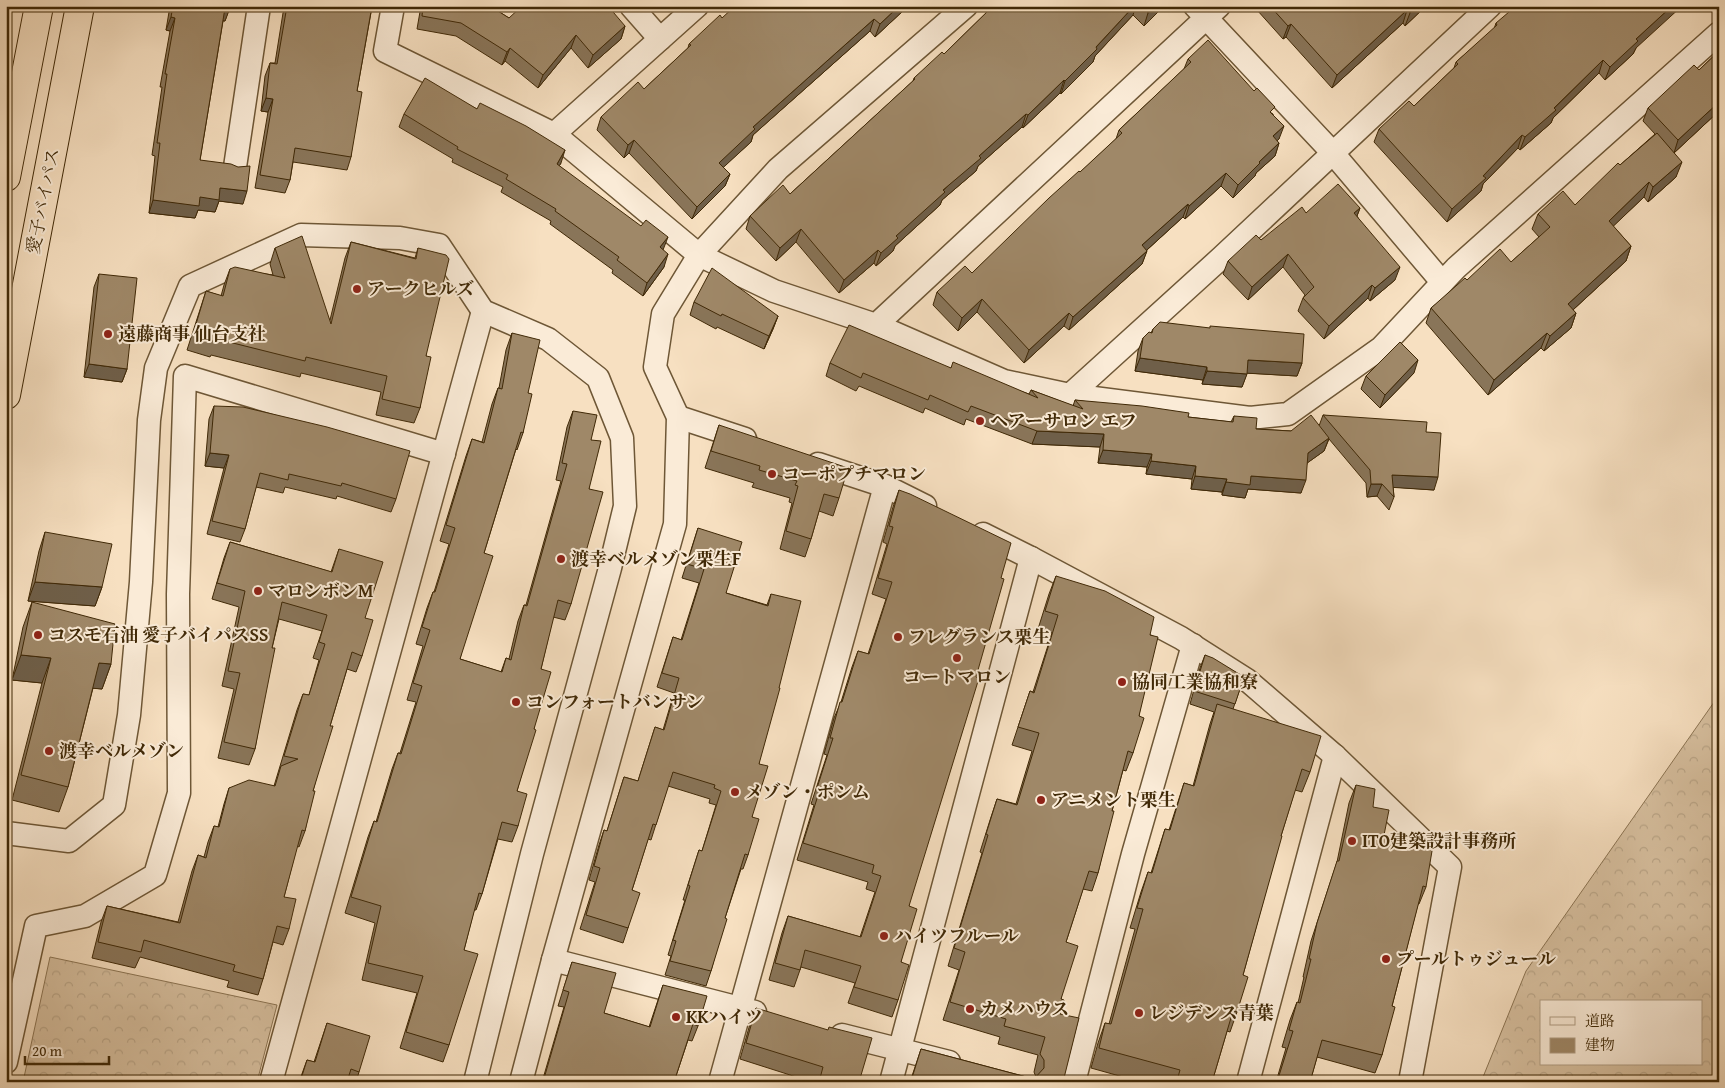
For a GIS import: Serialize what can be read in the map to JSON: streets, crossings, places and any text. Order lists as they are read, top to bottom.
{
  "streets": {
    "highway": ["愛子バイパス"]
  },
  "places": [
    "アークヒルズ",
    "遠藤商事 仙台支社",
    "ヘアーサロン エフ",
    "コーポプチマロン",
    "渡幸ベルメゾン栗生F",
    "マロンボンM",
    "コスモ石油 愛子バイパスSS",
    "フレグランス栗生",
    "コートマロン",
    "協同工業協和寮",
    "コンフォートバンサン",
    "渡幸ベルメゾン",
    "メゾン・ポンム",
    "アニメント栗生",
    "ITO建築設計事務所",
    "ハイツフルール",
    "プールトゥジュール",
    "カメハウス",
    "レジデンス青葉",
    "KKハイツ"
  ],
  "legend": ["道路", "建物"],
  "scale_bar": "20 m"
}
